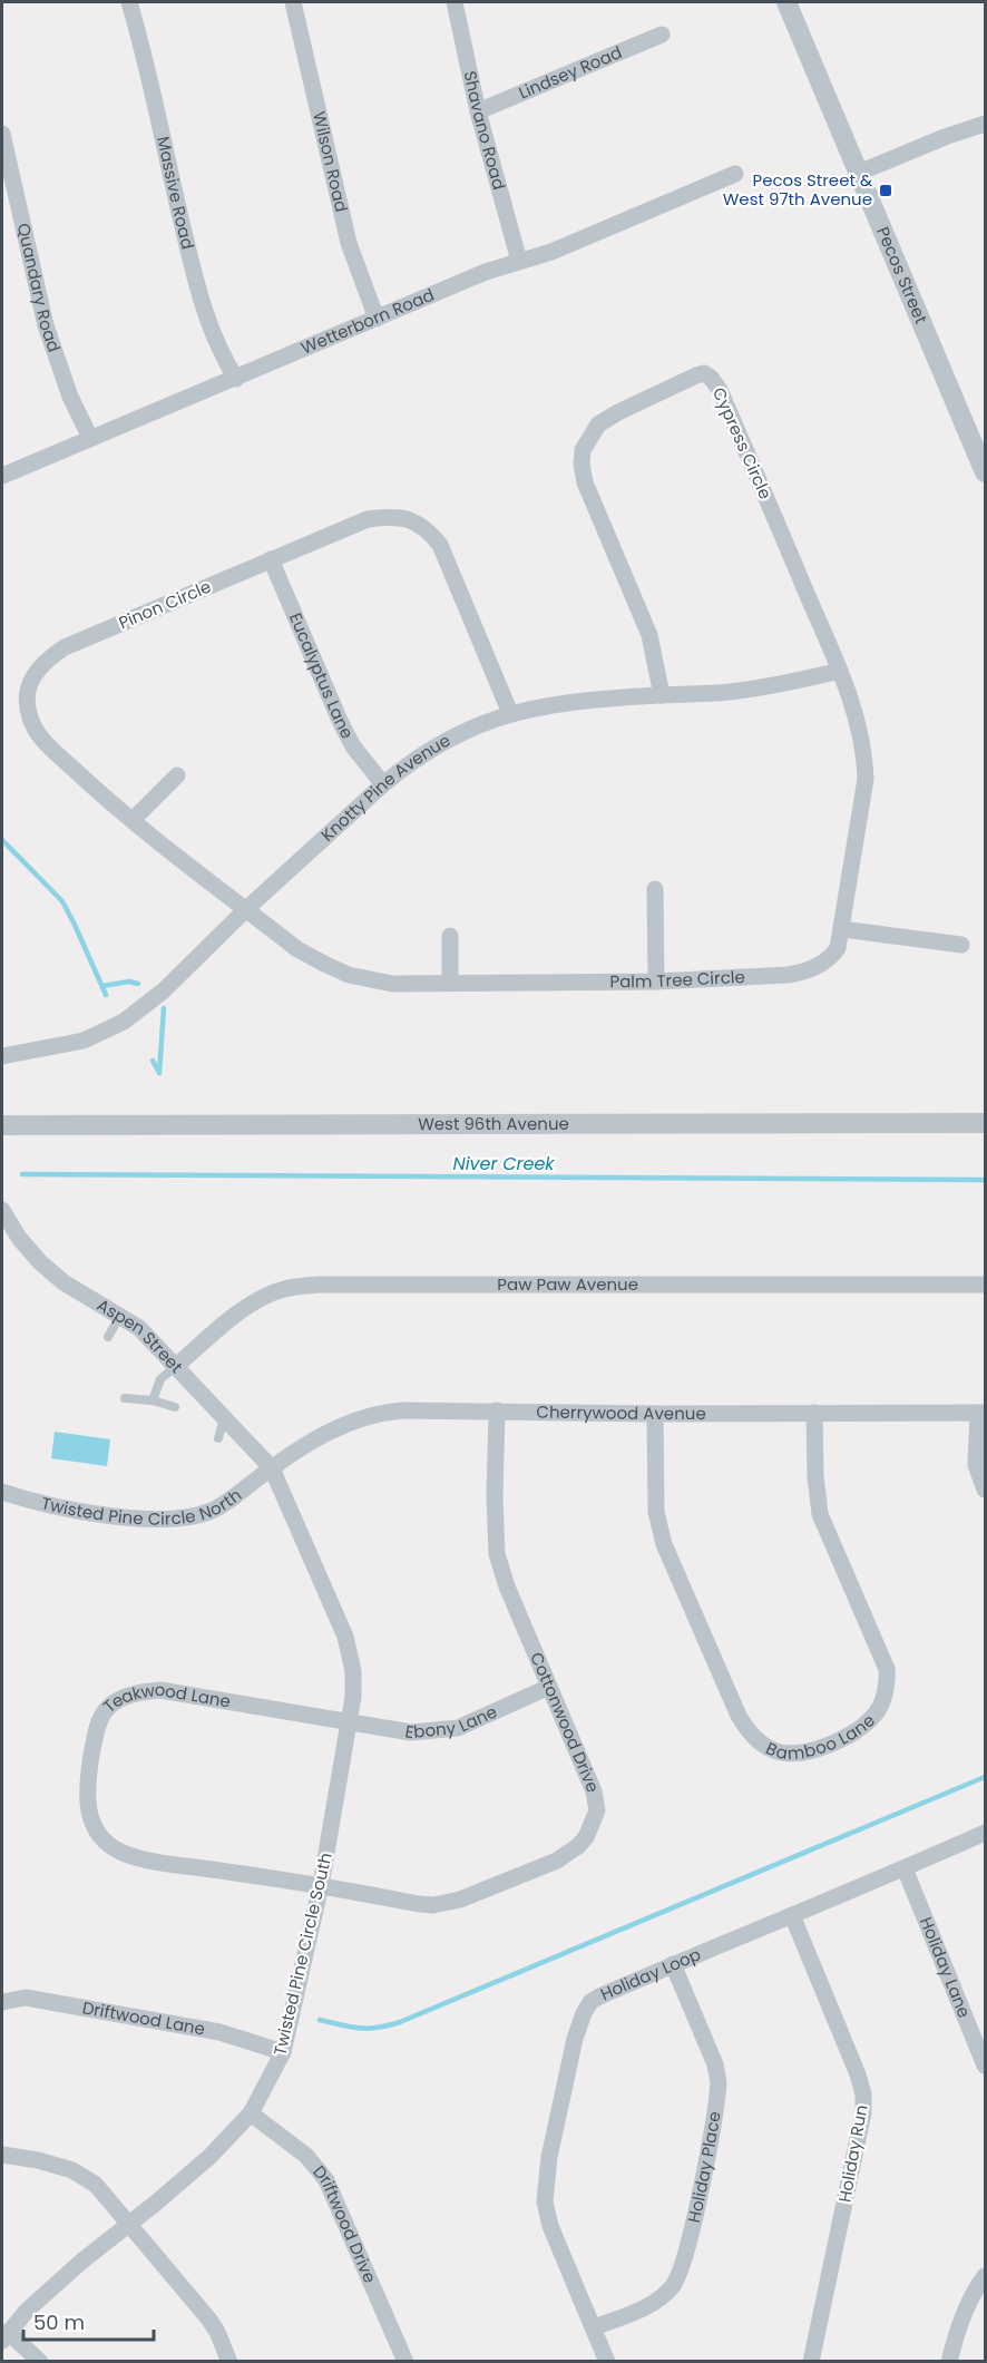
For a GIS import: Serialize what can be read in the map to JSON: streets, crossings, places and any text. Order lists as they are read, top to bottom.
{
  "streets": {
    "street": [
      "Lindsey Road",
      "Shavano Road",
      "Wilson Road",
      "Massive Road",
      "Pecos Street",
      "Quandary Road",
      "Wetterborn Road",
      "Cypress Circle",
      "Pinon Circle",
      "Eucalyptus Lane",
      "Knotty Pine Avenue",
      "Palm Tree Circle",
      "West 96th Avenue",
      "Paw Paw Avenue",
      "Aspen Street",
      "Cherrywood Avenue",
      "Twisted Pine Circle North",
      "Teakwood Lane",
      "Ebony Lane",
      "Cottonwood Drive",
      "Bamboo Lane",
      "Twisted Pine Circle South",
      "Holiday Lane",
      "Holiday Loop",
      "Driftwood Lane",
      "Holiday Run",
      "Holiday Place",
      "Driftwood Drive"
    ]
  },
  "crossings": [
    ["Lindsey Road", "Shavano Road"],
    ["Shavano Road", "Wetterborn Road"],
    ["Wilson Road", "Wetterborn Road"],
    ["Massive Road", "Wetterborn Road"],
    ["Quandary Road", "Wetterborn Road"],
    ["Cypress Circle", "Knotty Pine Avenue"],
    ["Cypress Circle", "Palm Tree Circle"],
    ["Pinon Circle", "Eucalyptus Lane"],
    ["Pinon Circle", "Knotty Pine Avenue"],
    ["Pinon Circle", "Palm Tree Circle"],
    ["Eucalyptus Lane", "Knotty Pine Avenue"],
    ["Knotty Pine Avenue", "Palm Tree Circle"],
    ["Paw Paw Avenue", "Aspen Street"],
    ["Aspen Street", "Cherrywood Avenue"],
    ["Aspen Street", "Twisted Pine Circle North"],
    ["Aspen Street", "Twisted Pine Circle South"],
    ["Cherrywood Avenue", "Twisted Pine Circle North"],
    ["Cherrywood Avenue", "Cottonwood Drive"],
    ["Cherrywood Avenue", "Bamboo Lane"],
    ["Cherrywood Avenue", "Twisted Pine Circle South"],
    ["Twisted Pine Circle North", "Twisted Pine Circle South"],
    ["Teakwood Lane", "Ebony Lane"],
    ["Teakwood Lane", "Cottonwood Drive"],
    ["Teakwood Lane", "Twisted Pine Circle South"],
    ["Ebony Lane", "Cottonwood Drive"],
    ["Ebony Lane", "Twisted Pine Circle South"],
    ["Cottonwood Drive", "Twisted Pine Circle South"],
    ["Twisted Pine Circle South", "Driftwood Lane"],
    ["Twisted Pine Circle South", "Driftwood Drive"],
    ["Holiday Lane", "Holiday Loop"],
    ["Holiday Loop", "Holiday Run"],
    ["Holiday Loop", "Holiday Place"]
  ],
  "water": ["Niver Creek"],
  "places": {
    "transit": ["Pecos Street & West 97th Avenue"]
  },
  "scale_bar": "50 m"
}
